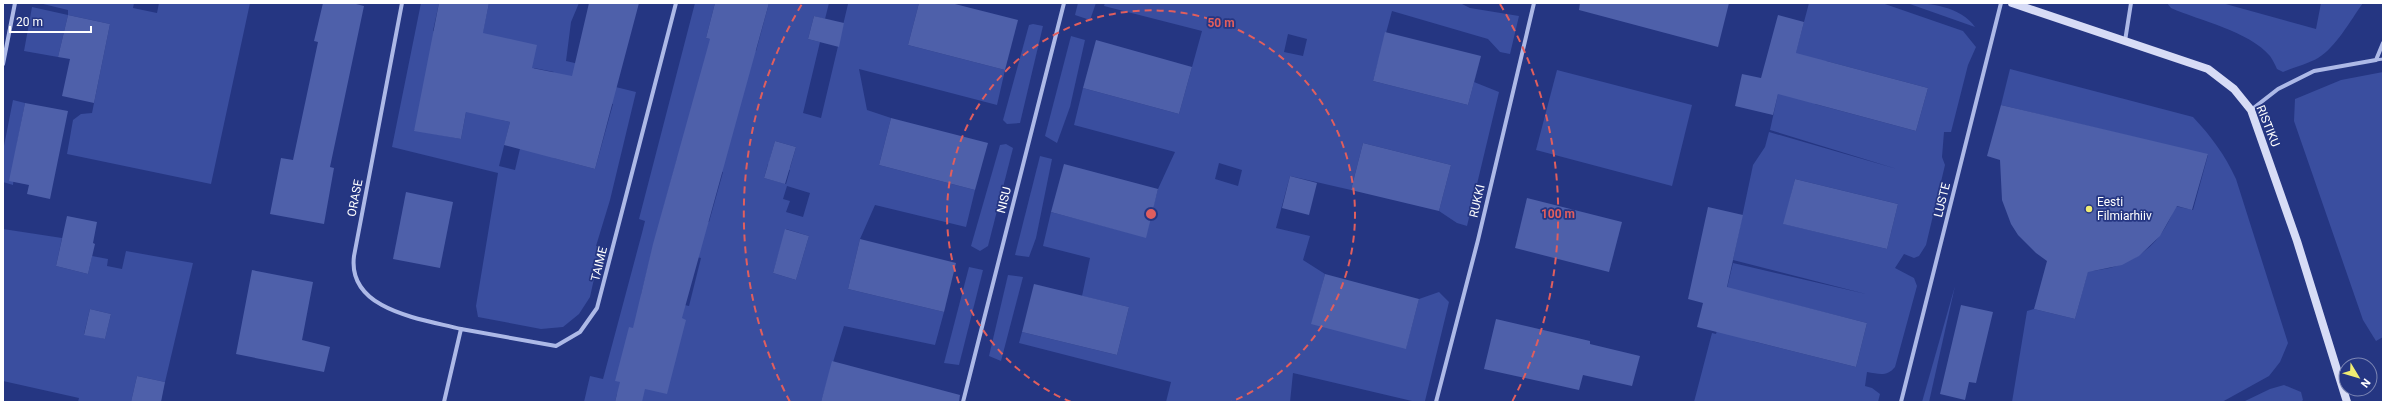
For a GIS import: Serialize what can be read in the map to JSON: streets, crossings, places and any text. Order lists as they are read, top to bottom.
{
  "streets": {
    "street": [
      "RISTIKU",
      "ORASE",
      "NISU",
      "LUSTE",
      "RUKKI",
      "TAIME"
    ]
  },
  "crossings": [
    ["ORASE", "TAIME"]
  ],
  "places": ["Eesti Filmiarhiiv"],
  "scale_bar": "20 m",
  "north": "bottom right",
  "rings": ["50 m", "100 m"]
}
